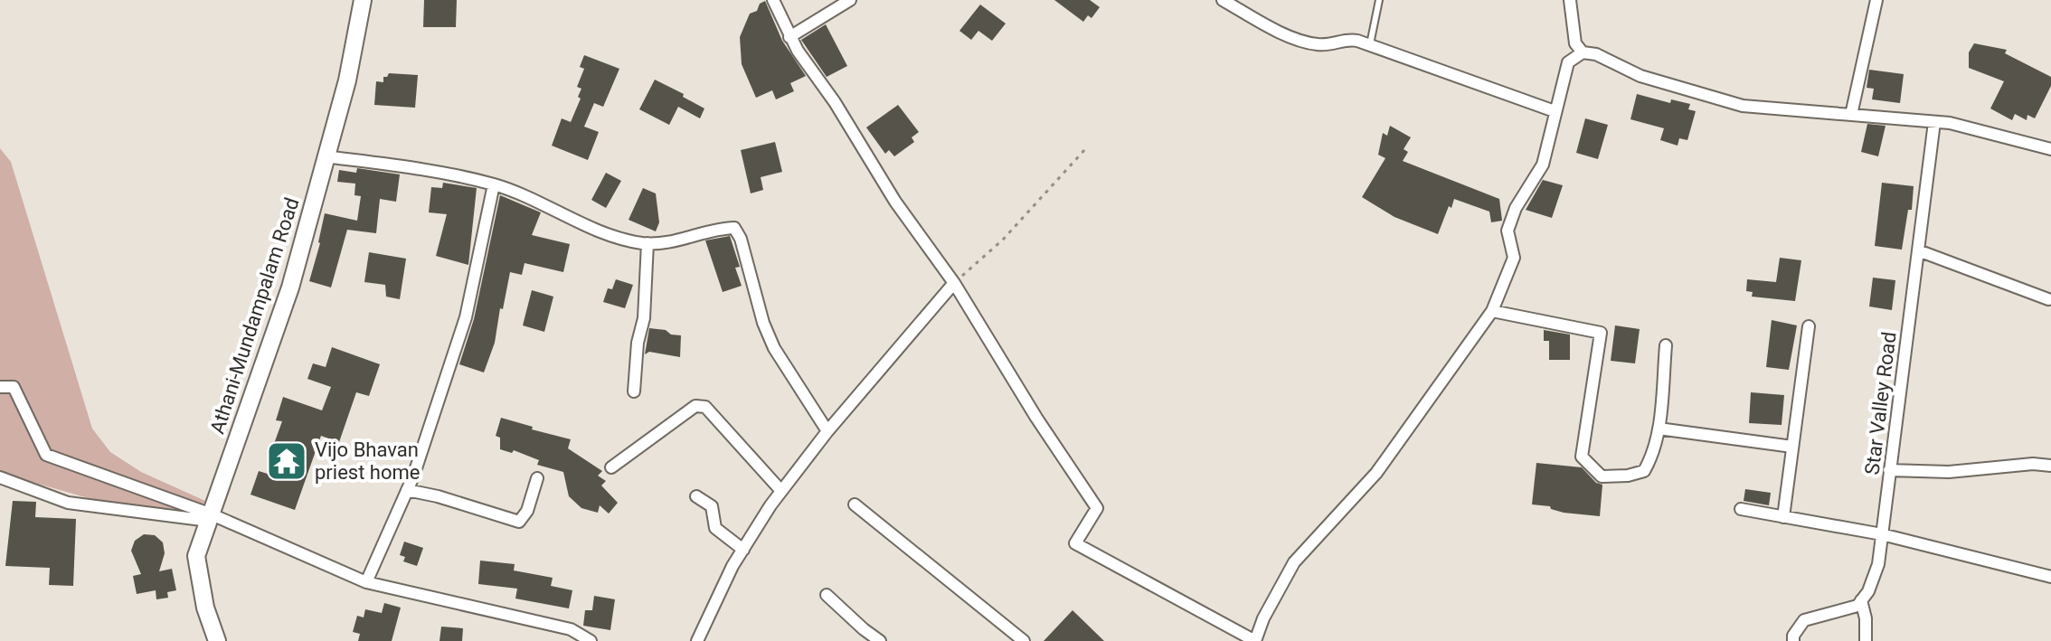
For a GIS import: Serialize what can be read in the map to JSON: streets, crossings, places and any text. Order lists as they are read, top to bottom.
{
  "streets": {
    "street": ["Athani-Mundampalam Road", "Star Valley Road"]
  },
  "places": {
    "temple": ["Vijo Bhavan priest home"]
  }
}
